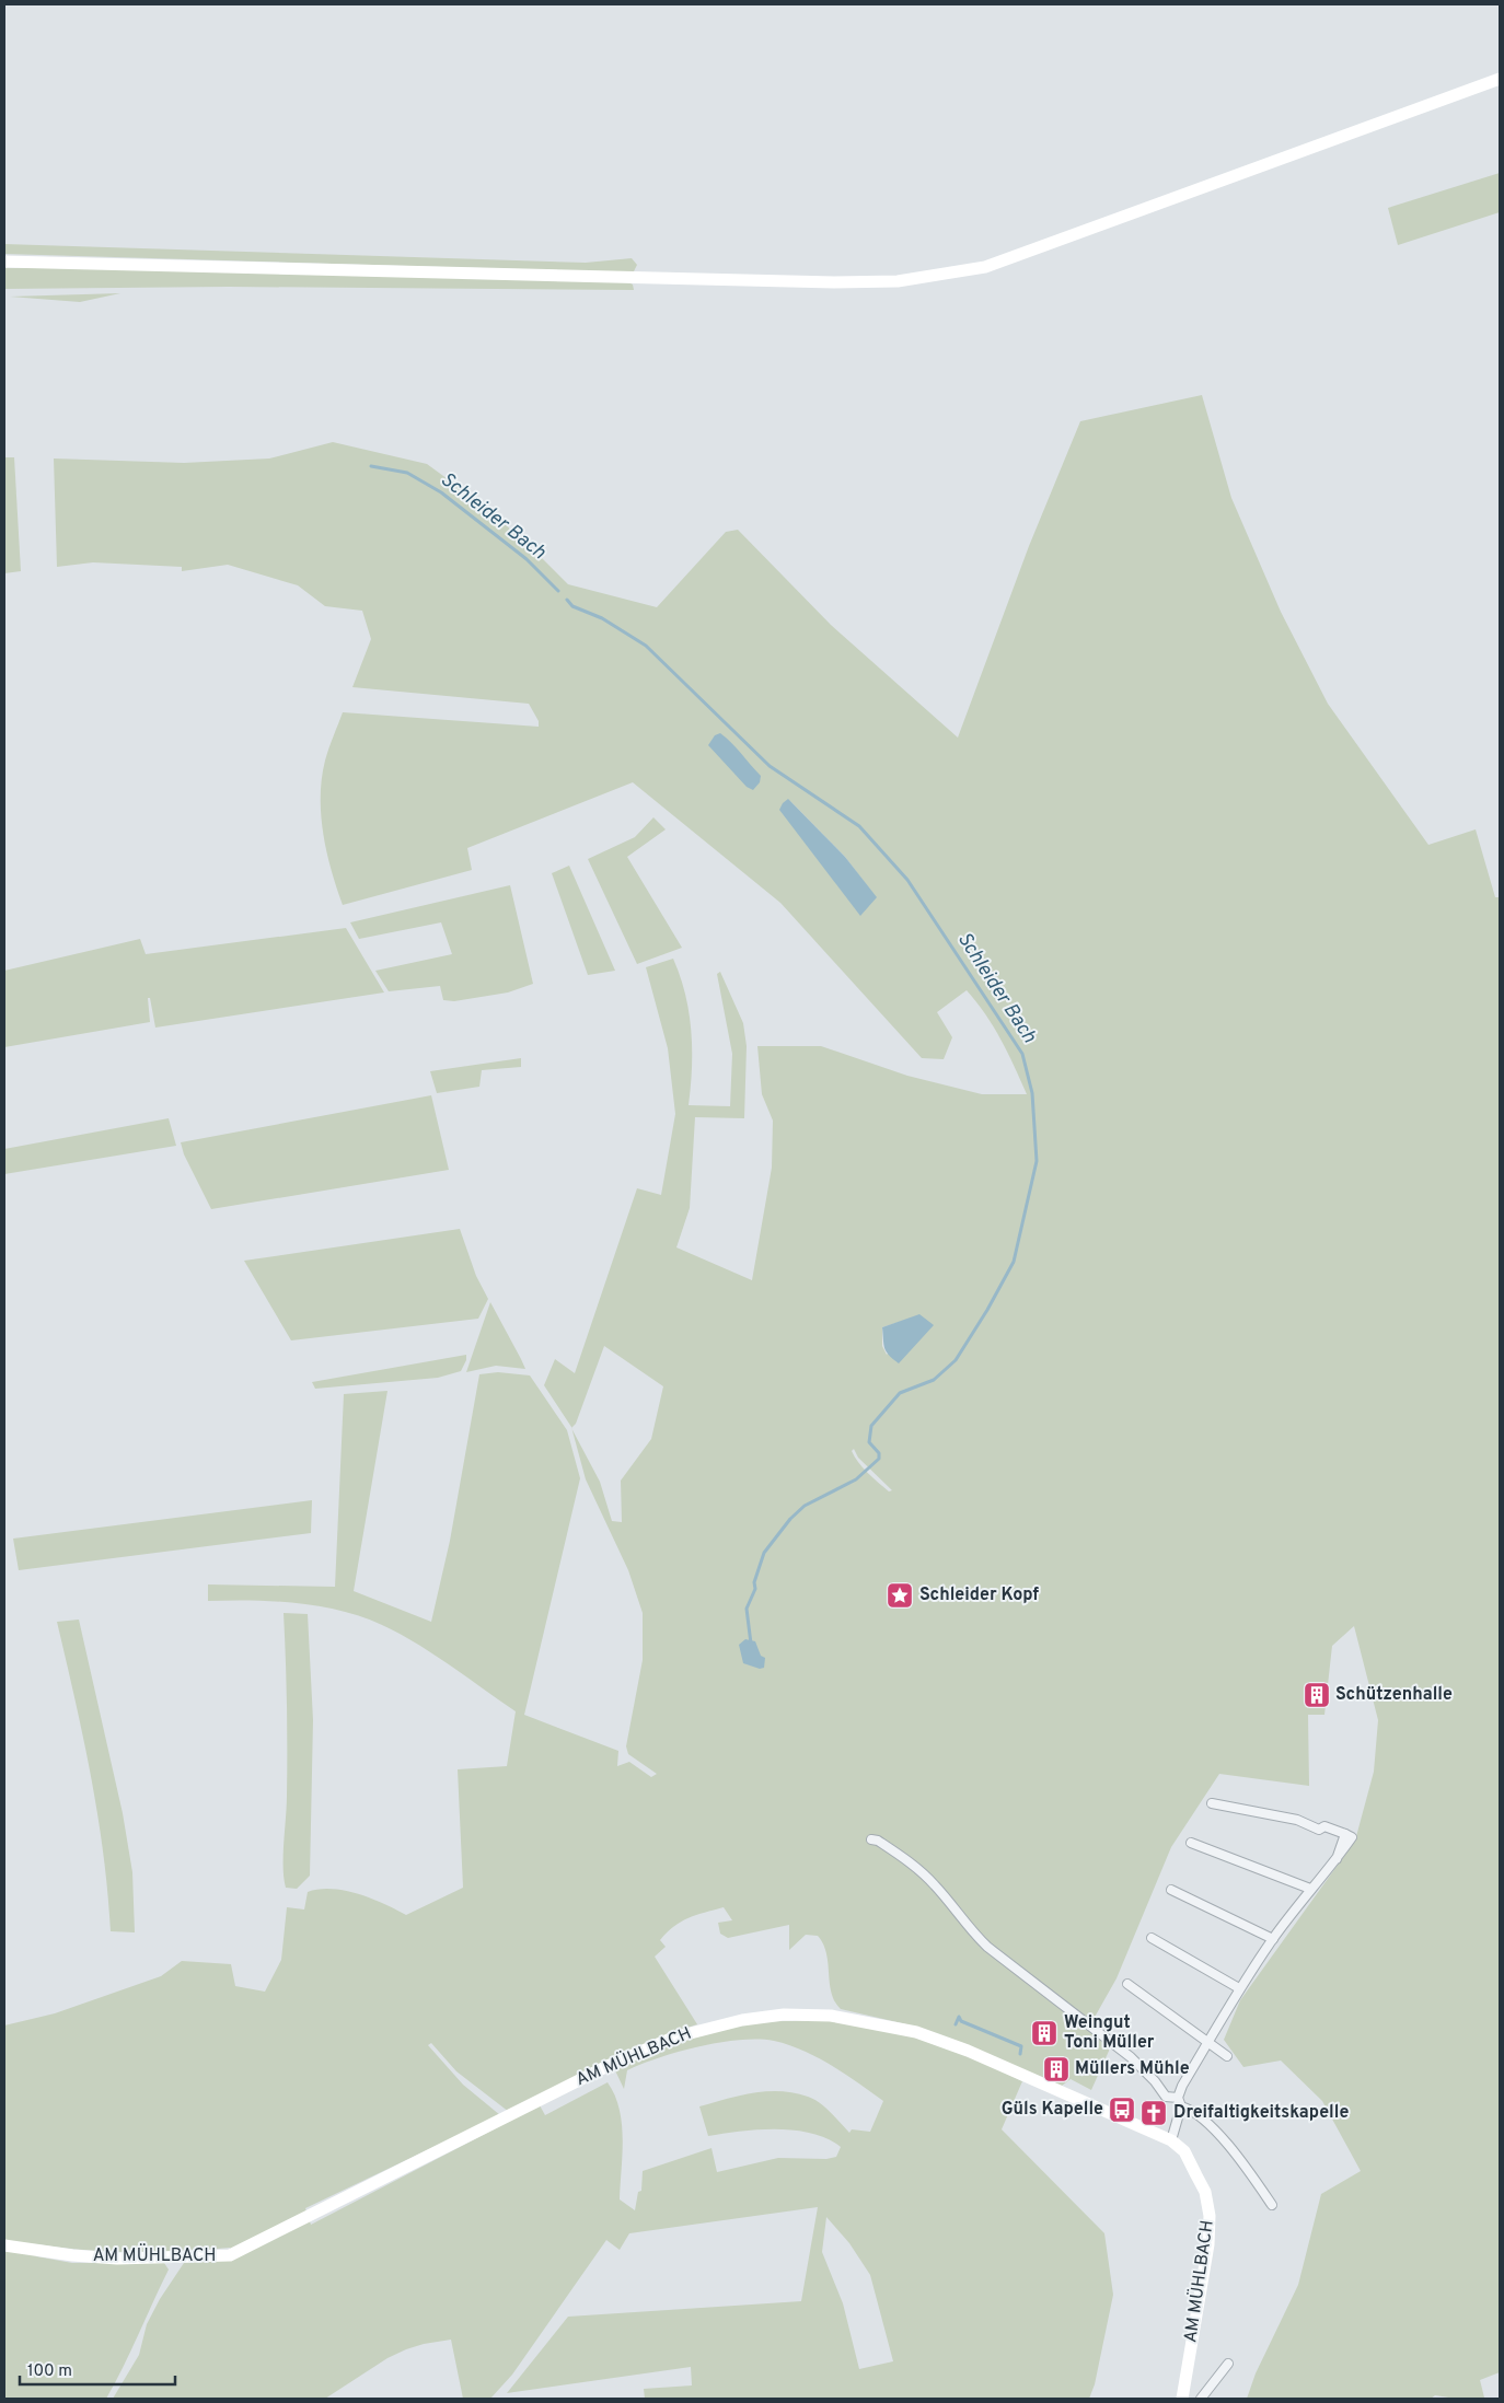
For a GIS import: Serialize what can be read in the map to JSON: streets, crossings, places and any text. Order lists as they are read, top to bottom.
{
  "streets": {
    "main road": ["AM MÜHLBACH"]
  },
  "water": ["Schleider Bach"],
  "places": {
    "place": ["Schleider Kopf"],
    "building": ["Schützenhalle", "Weingut Toni Müller", "Müllers Mühle"],
    "bus stop": ["Güls Kapelle"],
    "church": ["Dreifaltigkeitskapelle"]
  },
  "scale_bar": "100 m"
}
